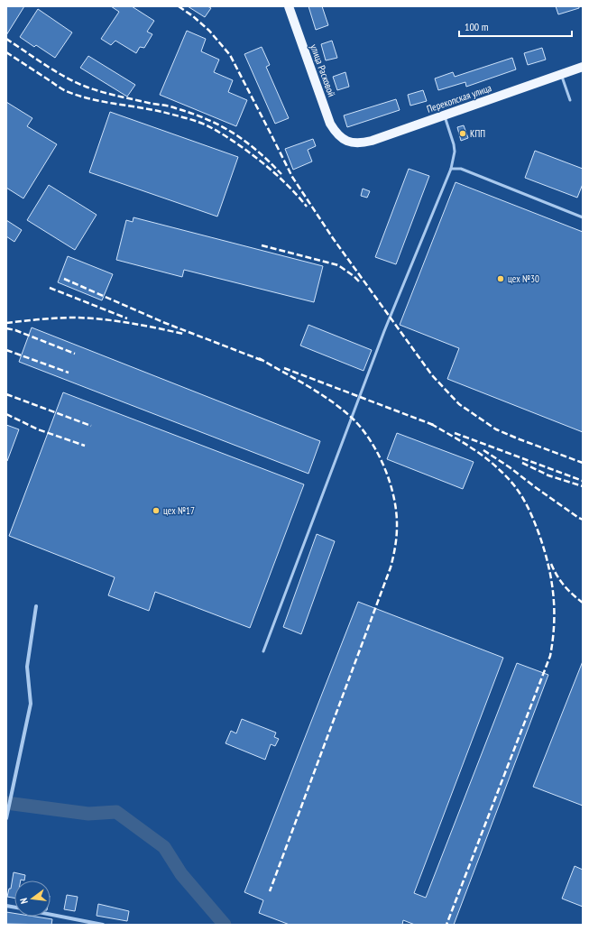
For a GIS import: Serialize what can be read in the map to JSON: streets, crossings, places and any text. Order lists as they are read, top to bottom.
{
  "streets": {
    "main road": ["улица Расковой", "Перекопская улица"]
  },
  "crossings": [
    ["улица Расковой", "Перекопская улица"]
  ],
  "places": ["КПП", "цех №30", "цех №17"],
  "scale_bar": "100 m",
  "north": "left"
}
